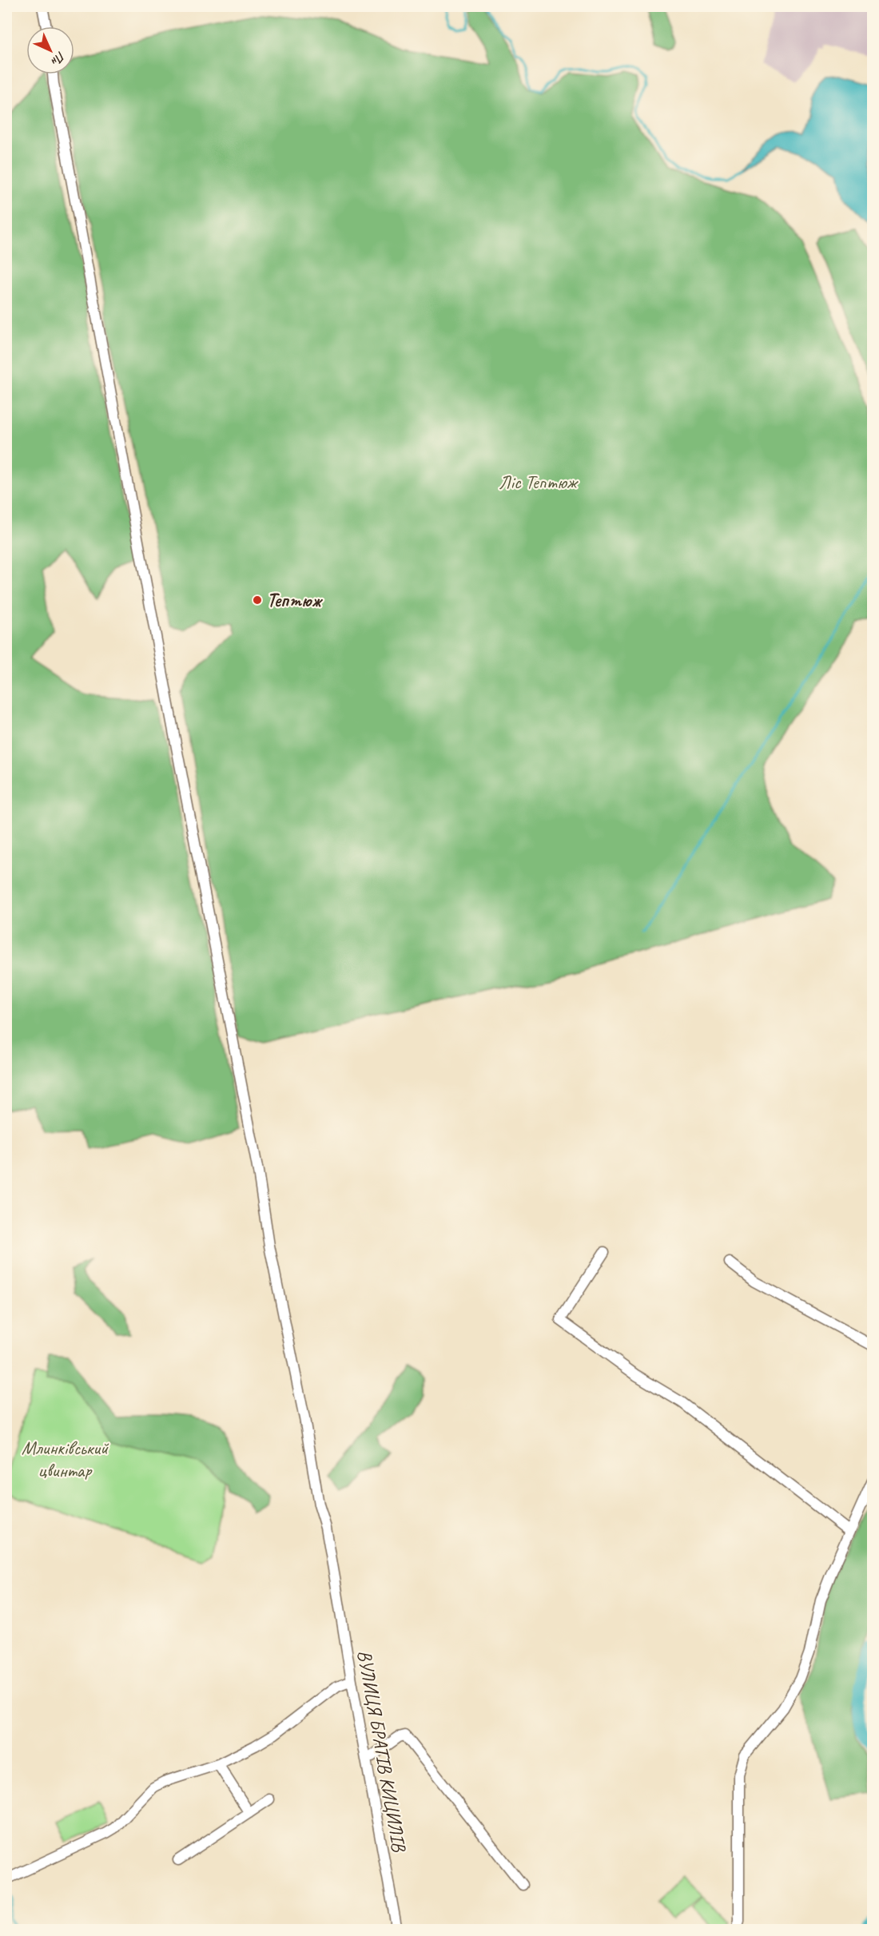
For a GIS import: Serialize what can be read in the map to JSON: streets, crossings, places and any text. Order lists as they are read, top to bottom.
{
  "streets": {
    "street": ["ВУЛИЦЯ БРАТІВ КИЦИЛІВ"]
  },
  "parks": ["Ліс Тептюж", "Млинківський цвинтар"],
  "places": ["Тептюж"],
  "north": "bottom right"
}
